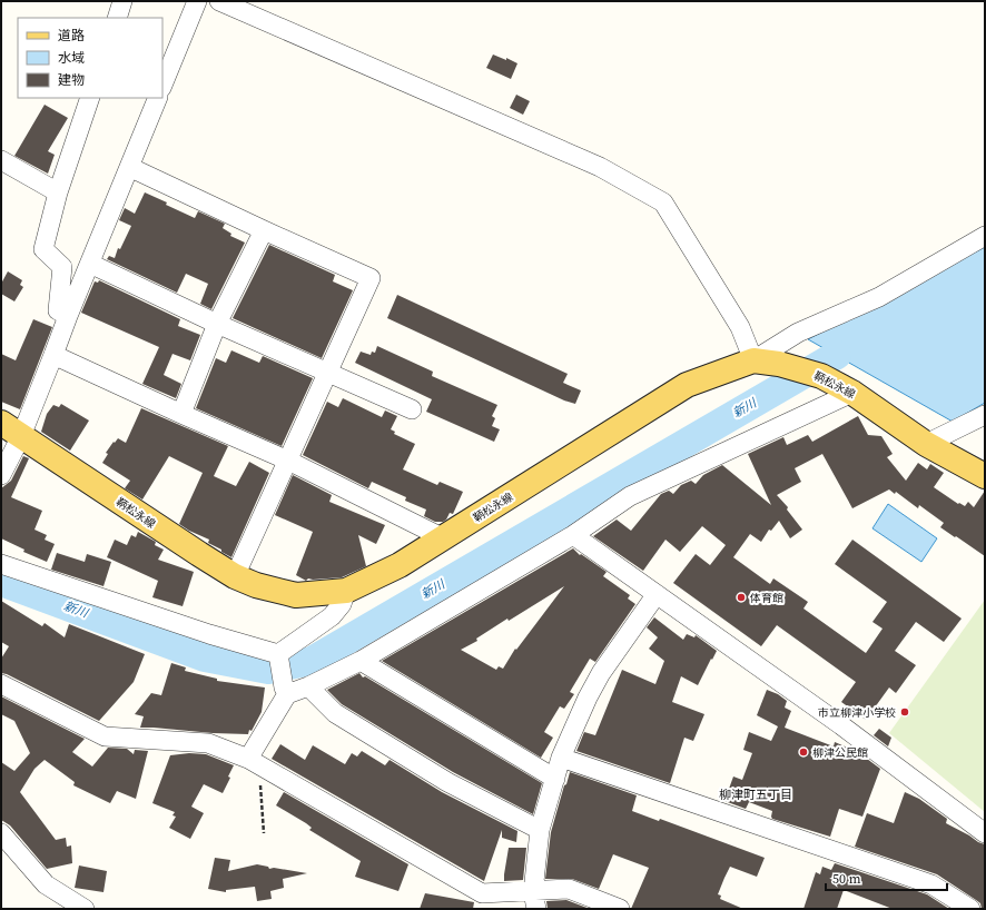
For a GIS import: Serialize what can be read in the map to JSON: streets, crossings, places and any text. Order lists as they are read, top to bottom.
{
  "streets": {
    "main road": ["鞆松永線"]
  },
  "districts": ["柳津町五丁目"],
  "water": ["新川"],
  "places": ["体育館", "市立柳津小学校", "柳津公民館"],
  "legend": ["道路", "水域", "建物"],
  "scale_bar": "50 m"
}
